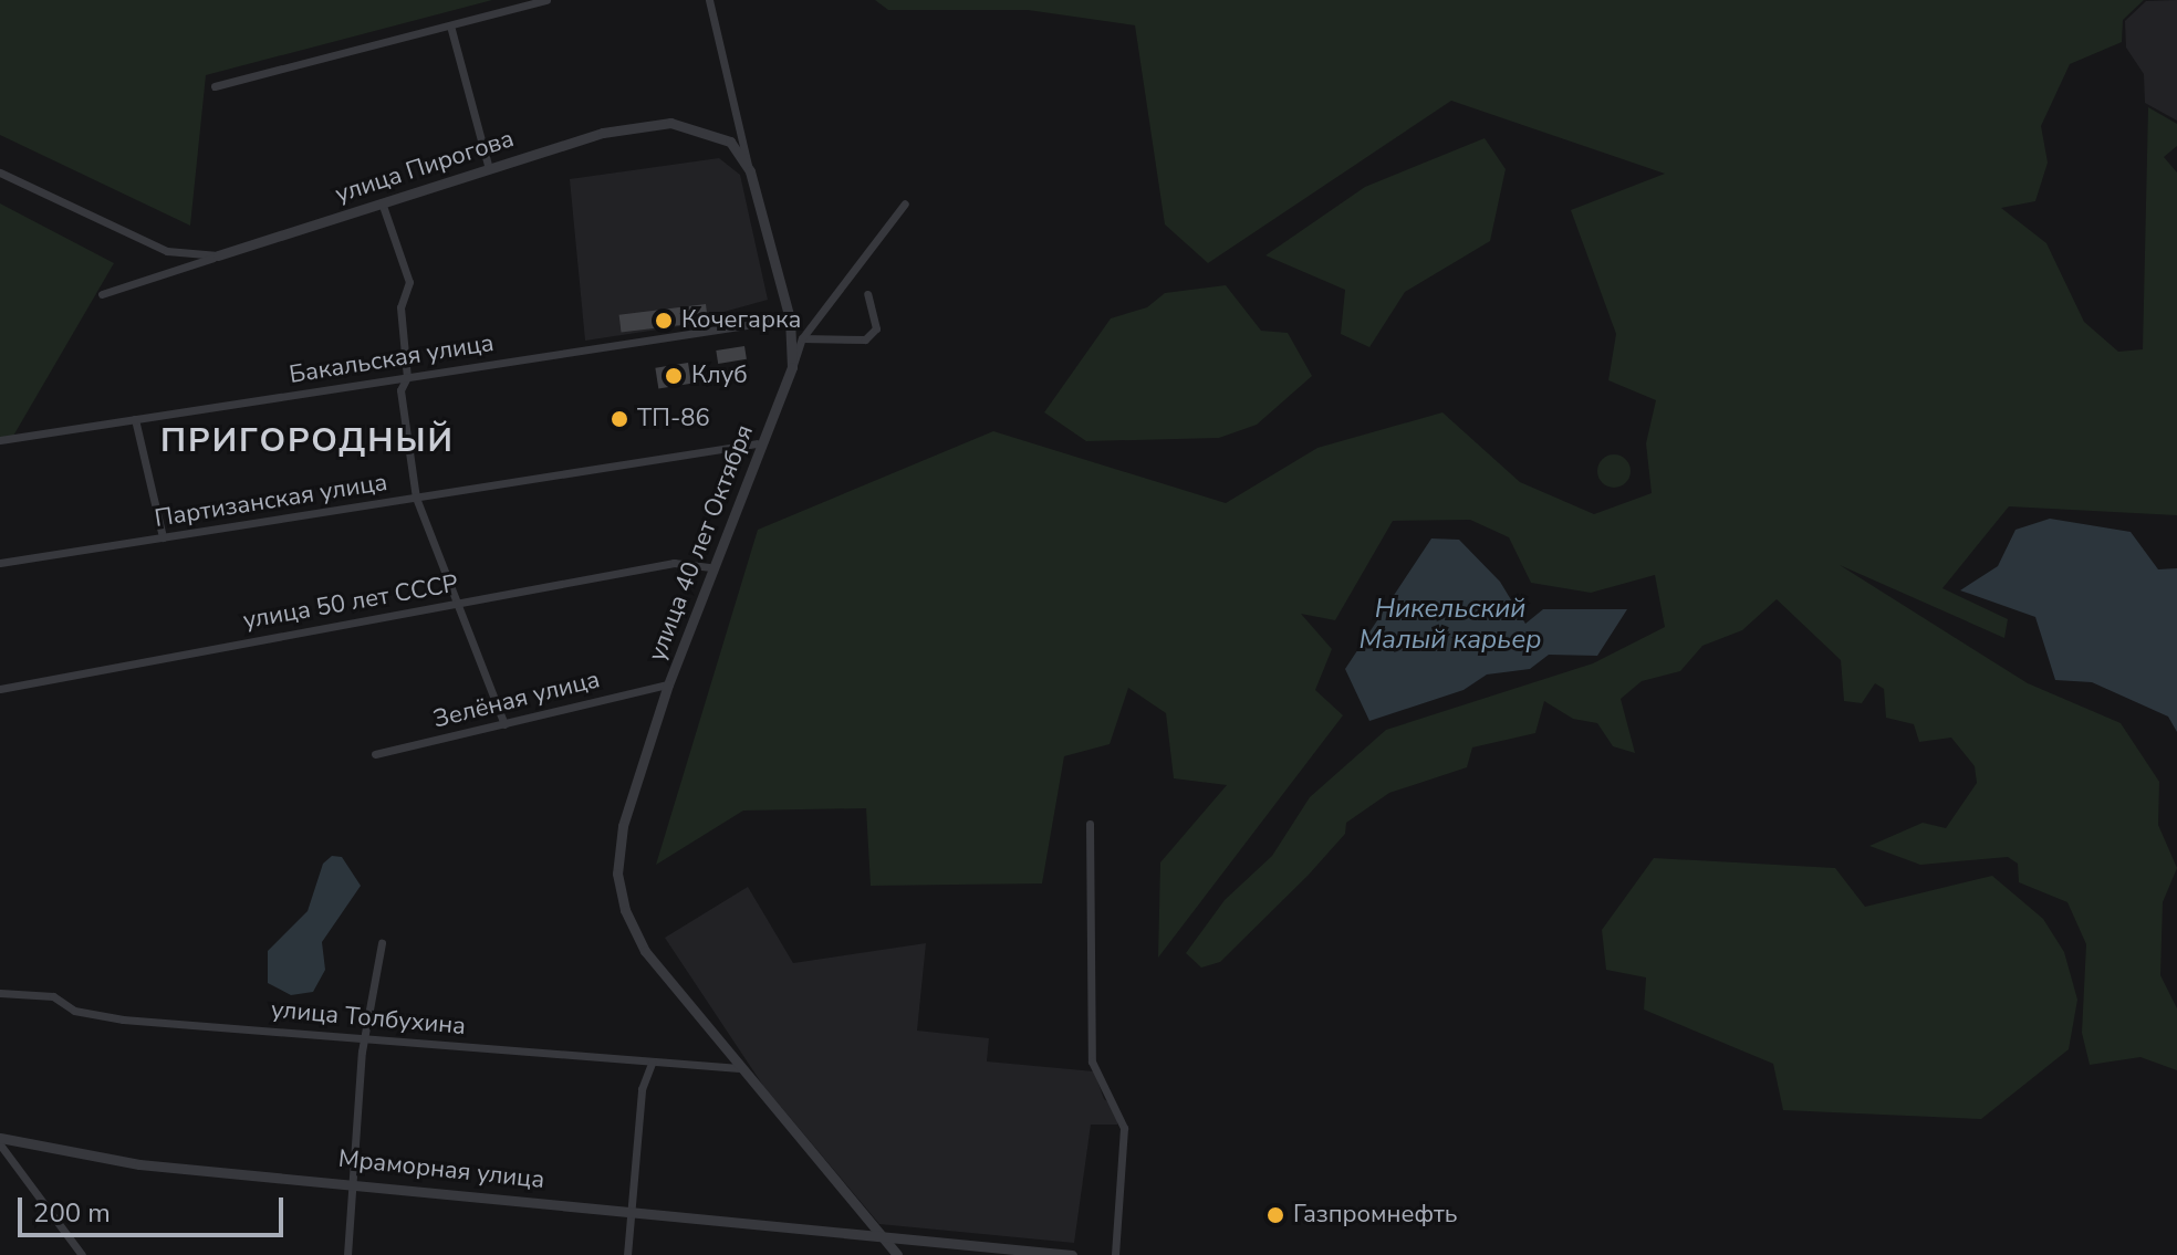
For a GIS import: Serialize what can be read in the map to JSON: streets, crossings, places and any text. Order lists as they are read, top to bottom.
{
  "streets": {
    "street": [
      "улица Пирогова",
      "Бакальская улица",
      "Партизанская улица",
      "улица 40 лет Октября",
      "улица 50 лет СССР",
      "Зелёная улица",
      "улица Толбухина",
      "Мраморная улица"
    ]
  },
  "crossings": [
    ["улица Пирогова", "улица 40 лет Октября"],
    ["Бакальская улица", "улица 40 лет Октября"],
    ["Партизанская улица", "улица 40 лет Октября"],
    ["улица 40 лет Октября", "улица 50 лет СССР"],
    ["улица 40 лет Октября", "Зелёная улица"],
    ["улица 40 лет Октября", "улица Толбухина"],
    ["улица 40 лет Октября", "Мраморная улица"]
  ],
  "districts": ["ПРИГОРОДНЫЙ"],
  "water": ["Никельский Малый карьер"],
  "places": [
    "Кочегарка",
    "Клуб",
    "ТП-86",
    "Газпромнефть"
  ],
  "scale_bar": "200 m"
}
